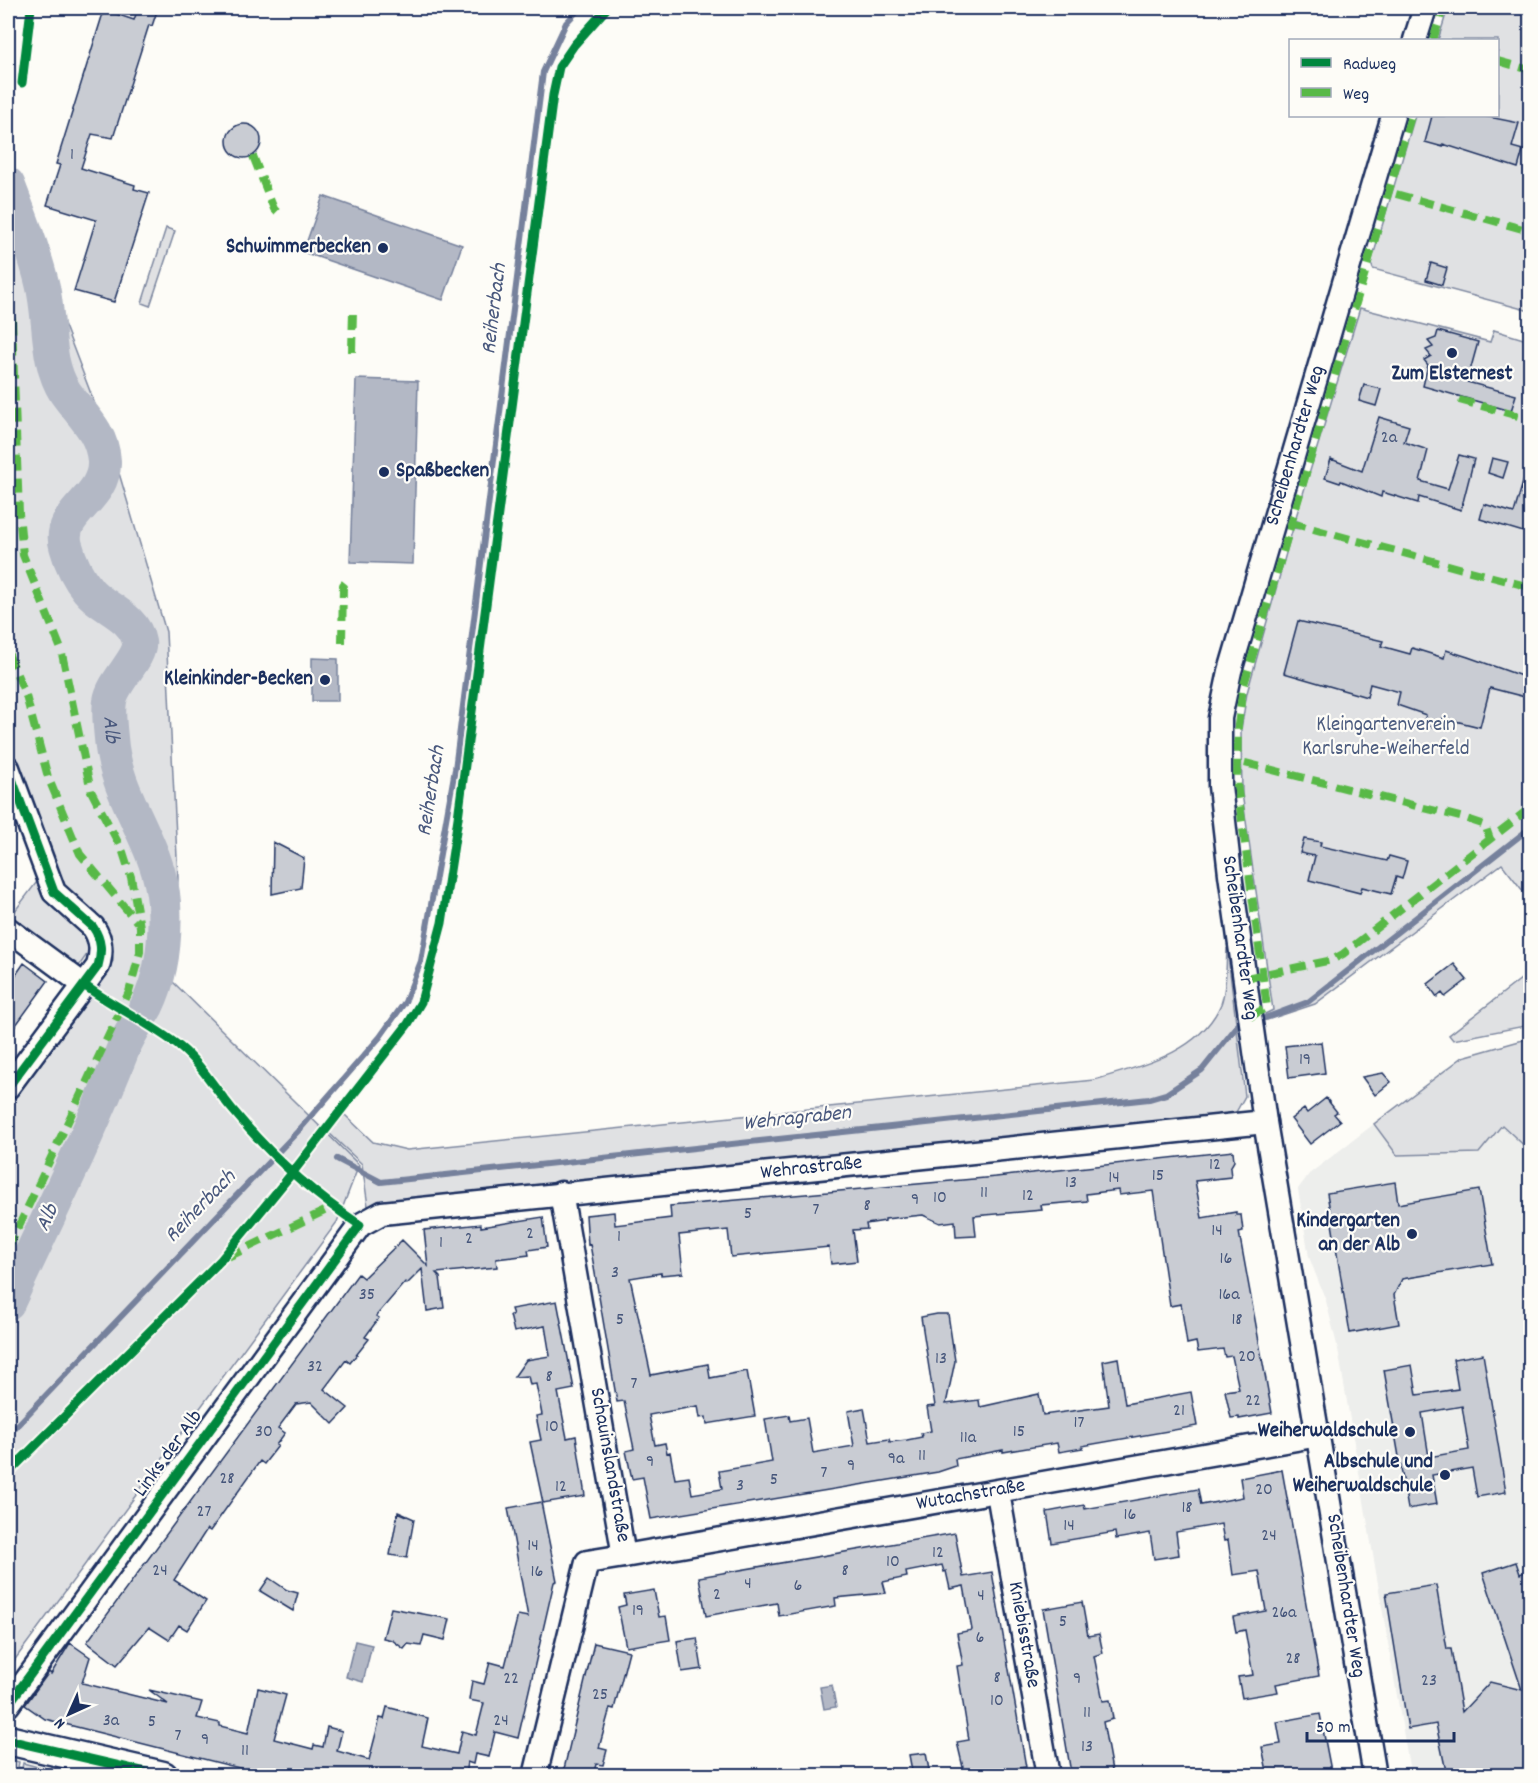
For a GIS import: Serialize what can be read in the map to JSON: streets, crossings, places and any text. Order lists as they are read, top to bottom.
{
  "streets": {
    "street": [
      "Scheibenhardter Weg",
      "Wehrastraße",
      "Links der Alb",
      "Schauinslandstraße",
      "Wutachstraße",
      "Kniebisstraße"
    ]
  },
  "crossings": [
    ["Scheibenhardter Weg", "Wehrastraße"],
    ["Scheibenhardter Weg", "Wutachstraße"],
    ["Wehrastraße", "Links der Alb"],
    ["Wehrastraße", "Schauinslandstraße"],
    ["Schauinslandstraße", "Wutachstraße"],
    ["Wutachstraße", "Kniebisstraße"]
  ],
  "water": ["Reiherbach", "Alb", "Wehragraben"],
  "parks": ["Kleingartenverein Karlsruhe-Weiherfeld"],
  "places": [
    "Schwimmerbecken",
    "Zum Elsternest",
    "Spaßbecken",
    "Kleinkinder-Becken",
    "Kindergarten an der Alb",
    "Weiherwaldschule",
    "Albschule und Weiherwaldschule"
  ],
  "house_numbers": [
    "1",
    "2a",
    "19",
    "12",
    "15",
    "14",
    "13",
    "11",
    "12",
    "10",
    "9",
    "8",
    "7",
    "5",
    "14",
    "2",
    "1",
    "2",
    "1",
    "16",
    "3",
    "35",
    "16a",
    "5",
    "18",
    "20",
    "13",
    "32",
    "8",
    "7",
    "22",
    "21",
    "17",
    "10",
    "30",
    "15",
    "11a",
    "11",
    "9a",
    "9",
    "9",
    "7",
    "28",
    "5",
    "3",
    "12",
    "20",
    "18",
    "27",
    "16",
    "14",
    "24",
    "14",
    "12",
    "10",
    "24",
    "8",
    "16",
    "4",
    "6",
    "2",
    "4",
    "19",
    "26a",
    "5",
    "6",
    "28",
    "8",
    "22",
    "9",
    "23",
    "25",
    "10",
    "11",
    "3a",
    "24",
    "5",
    "7",
    "9",
    "13",
    "11"
  ],
  "legend": ["Radweg", "Weg"],
  "scale_bar": "50 m",
  "north": "bottom left"
}
